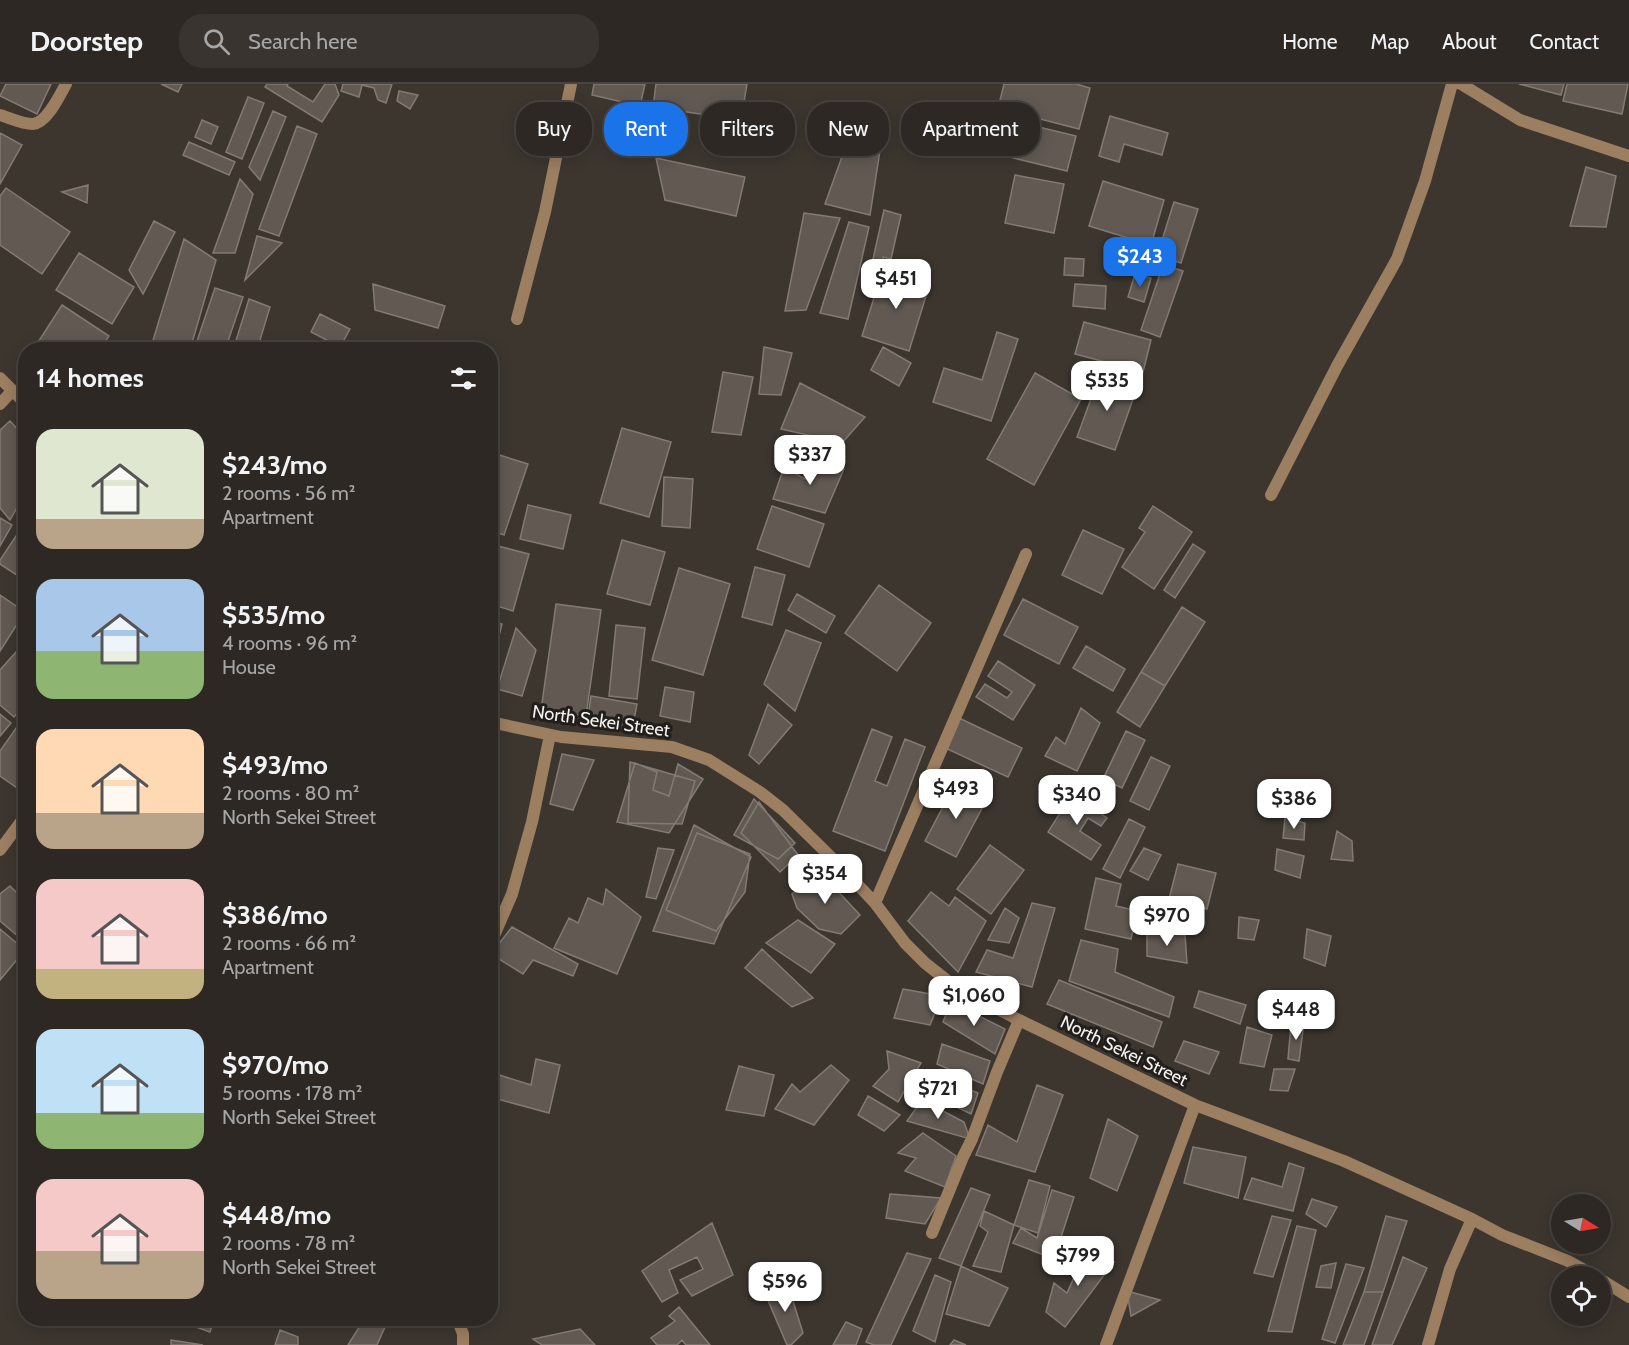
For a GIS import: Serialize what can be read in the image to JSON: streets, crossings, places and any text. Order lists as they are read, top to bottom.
{
  "streets": {
    "street": ["North Sekei Street"]
  },
  "north": "right",
  "page": {
    "header": "Doorstep",
    "search": "Search here",
    "nav": [
      "Home",
      "Map",
      "About",
      "Contact"
    ],
    "chip": [
      "Buy",
      "Rent",
      "Filters",
      "New",
      "Apartment"
    ],
    "price": [
      "$243",
      "$451",
      "$535",
      "$337",
      "$493",
      "$340",
      "$386",
      "$354",
      "$970",
      "$1,060",
      "$448",
      "$721",
      "$799",
      "$596"
    ],
    "heading": "14 homes",
    "list": [
      {
        "name": "$243/mo",
        "note": "2 rooms · 56 m² · Apartment"
      },
      {
        "name": "$535/mo",
        "note": "4 rooms · 96 m² · House"
      },
      {
        "name": "$493/mo",
        "note": "2 rooms · 80 m² · North Sekei Street"
      },
      {
        "name": "$386/mo",
        "note": "2 rooms · 66 m² · Apartment"
      },
      {
        "name": "$970/mo",
        "note": "5 rooms · 178 m² · North Sekei Street"
      },
      {
        "name": "$448/mo",
        "note": "2 rooms · 78 m² · North Sekei Street"
      }
    ]
  }
}
